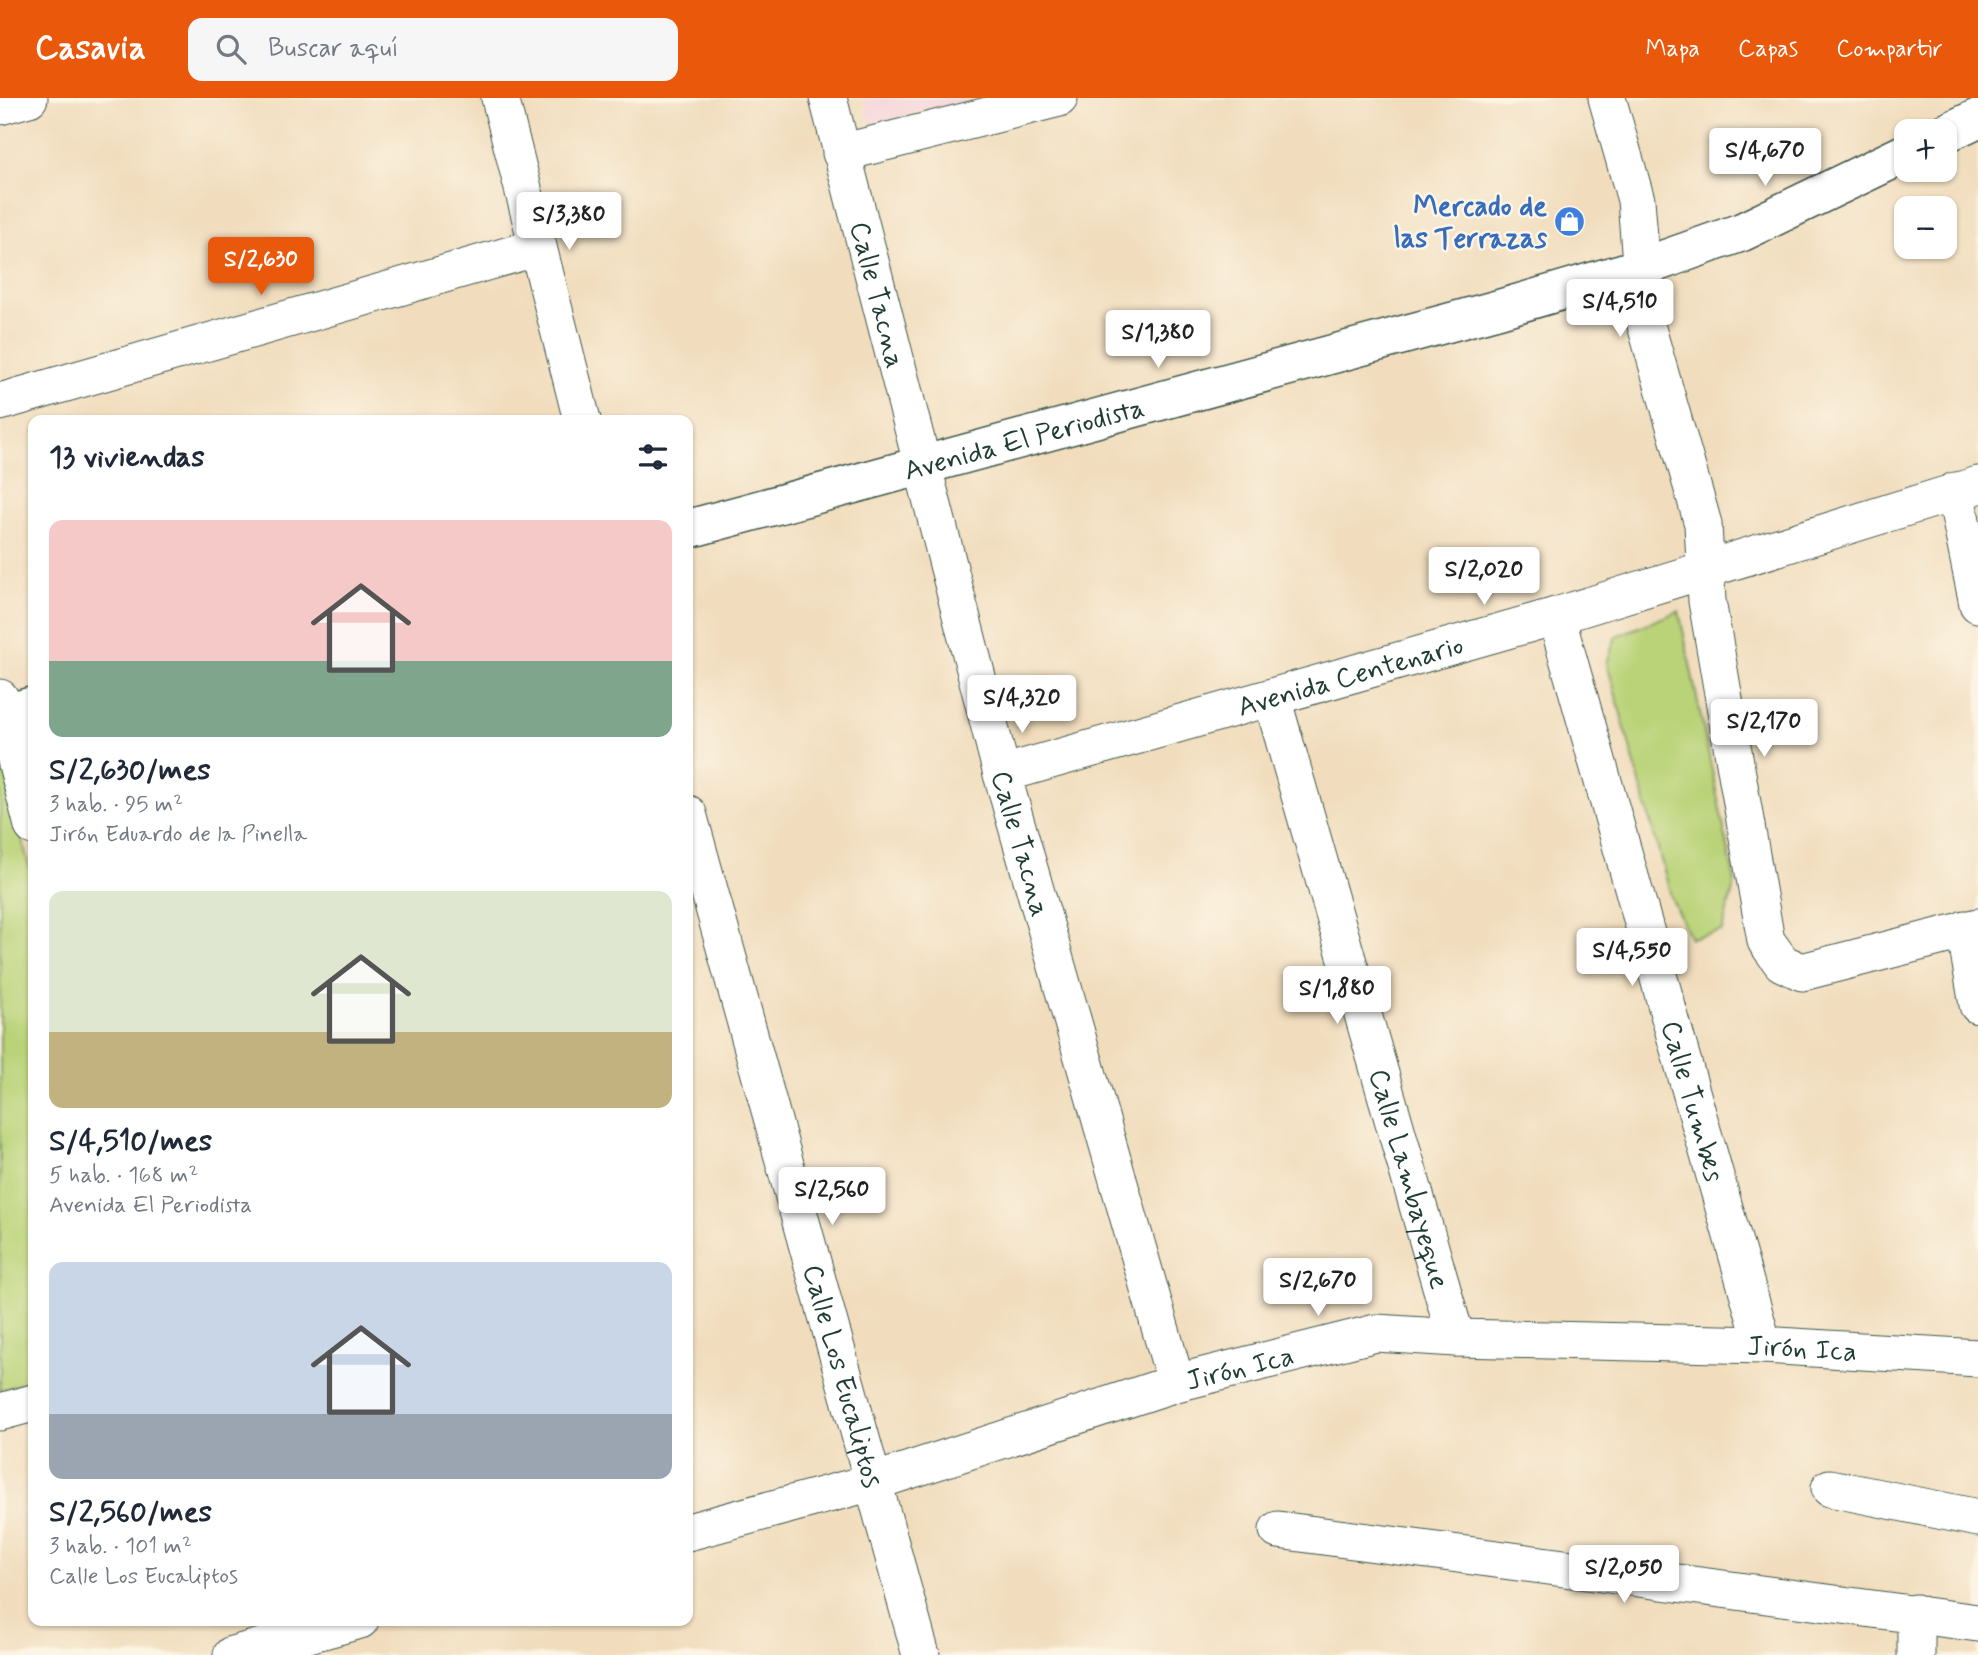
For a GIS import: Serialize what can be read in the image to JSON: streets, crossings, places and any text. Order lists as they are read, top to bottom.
{
  "streets": {
    "street": [
      "Calle Tacna",
      "Avenida El Periodista",
      "Avenida Centenario",
      "Calle Tumbes",
      "Calle Lambayeque",
      "Jirón Ica",
      "Calle Los Eucaliptos"
    ]
  },
  "crossings": [
    ["Calle Tacna", "Avenida El Periodista"],
    ["Calle Tacna", "Avenida Centenario"],
    ["Calle Tacna", "Jirón Ica"],
    ["Avenida Centenario", "Calle Tumbes"],
    ["Avenida Centenario", "Calle Lambayeque"],
    ["Calle Tumbes", "Jirón Ica"],
    ["Calle Lambayeque", "Jirón Ica"],
    ["Jirón Ica", "Calle Los Eucaliptos"]
  ],
  "places": {
    "shop": ["Mercado de las Terrazas"]
  },
  "page": {
    "header": "Casavia",
    "search": "Buscar aquí",
    "nav": ["Mapa", "Capas", "Compartir"],
    "map_buttons": ["+", "−"],
    "price": [
      "S/4,670",
      "S/3,380",
      "S/2,630",
      "S/4,510",
      "S/1,380",
      "S/2,020",
      "S/4,320",
      "S/2,170",
      "S/4,550",
      "S/1,880",
      "S/2,560",
      "S/2,670",
      "S/2,050"
    ],
    "heading": "13 viviendas",
    "list": [
      {
        "name": "S/2,630/mes",
        "note": "3 hab. · 95 m² · Jirón Eduardo de la Pinella"
      },
      {
        "name": "S/4,510/mes",
        "note": "5 hab. · 168 m² · Avenida El Periodista"
      },
      {
        "name": "S/2,560/mes",
        "note": "3 hab. · 101 m² · Calle Los Eucaliptos"
      }
    ]
  }
}
